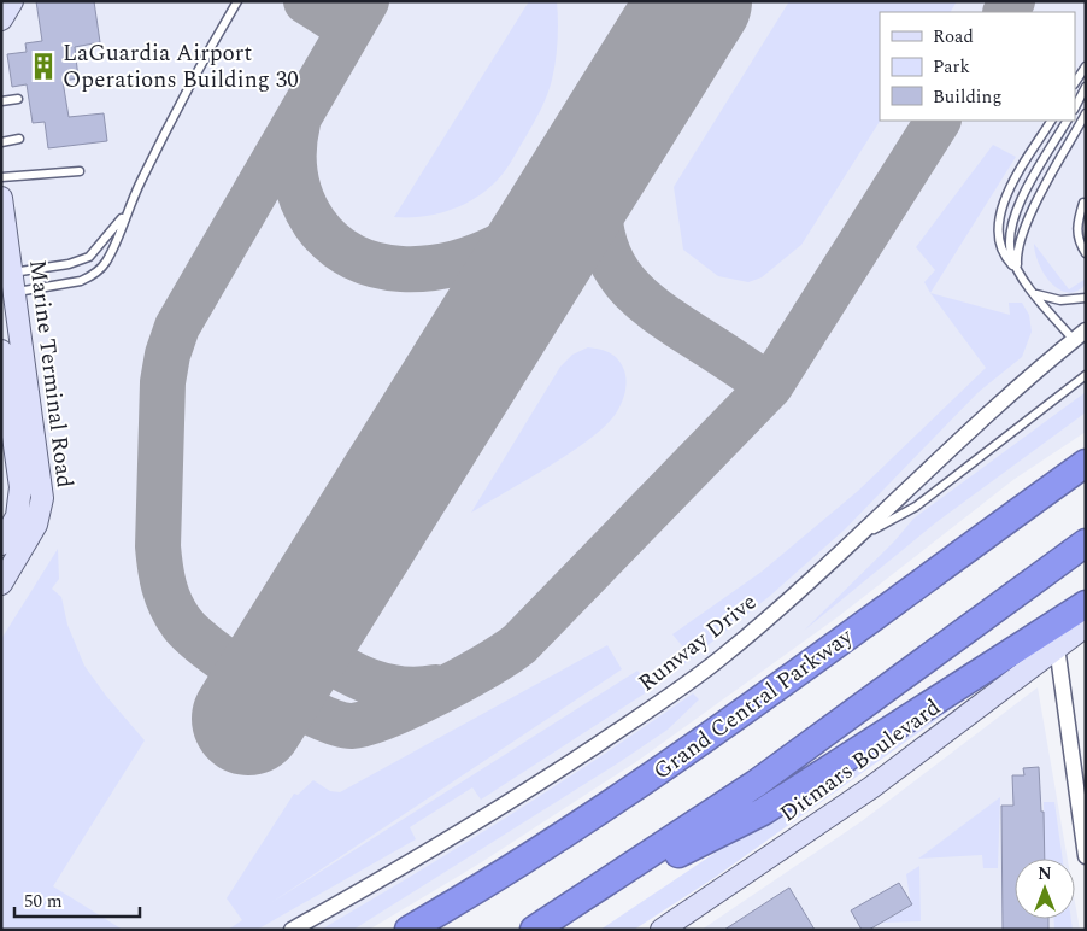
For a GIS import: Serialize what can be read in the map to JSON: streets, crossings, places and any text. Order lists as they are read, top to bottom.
{
  "streets": {
    "highway": ["Grand Central Parkway"],
    "street": ["Marine Terminal Road", "Runway Drive", "Ditmars Boulevard"]
  },
  "places": {
    "building": ["LaGuardia Airport Operations Building 30"]
  },
  "legend": ["Road", "Park", "Building"],
  "scale_bar": "50 m",
  "north": "top"
}
